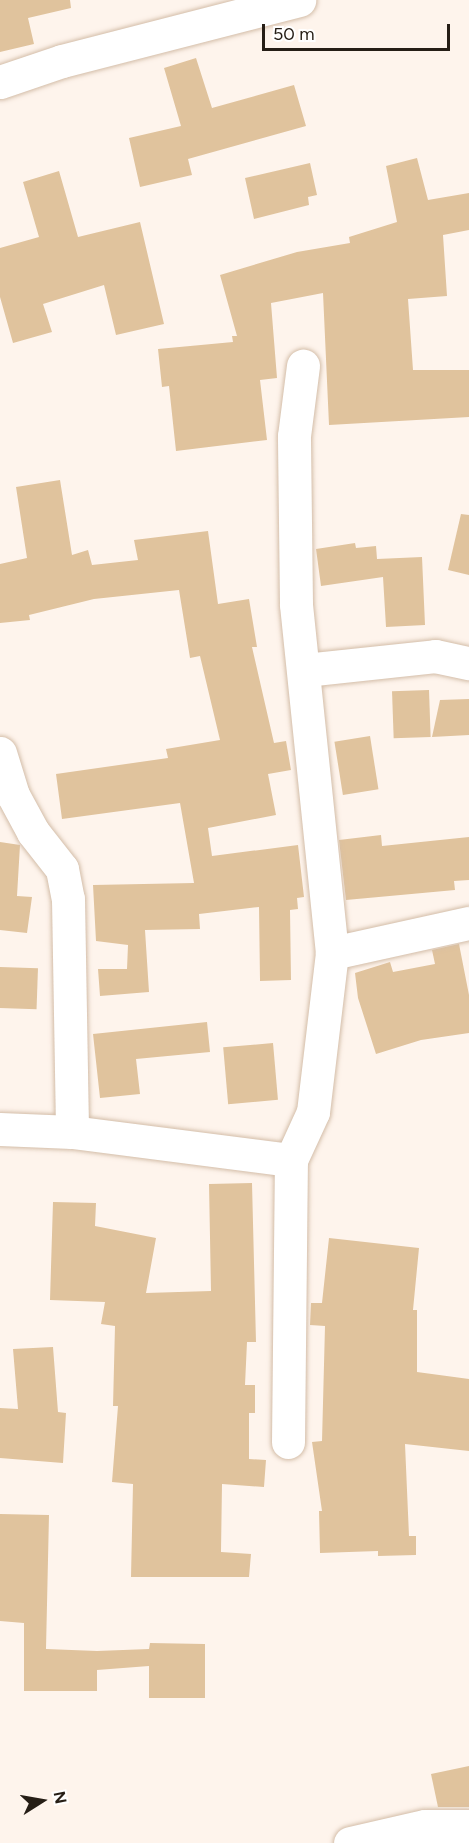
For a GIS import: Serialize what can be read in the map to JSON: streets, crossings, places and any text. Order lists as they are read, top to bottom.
{
  "scale_bar": "50 m",
  "north": "right"
}
